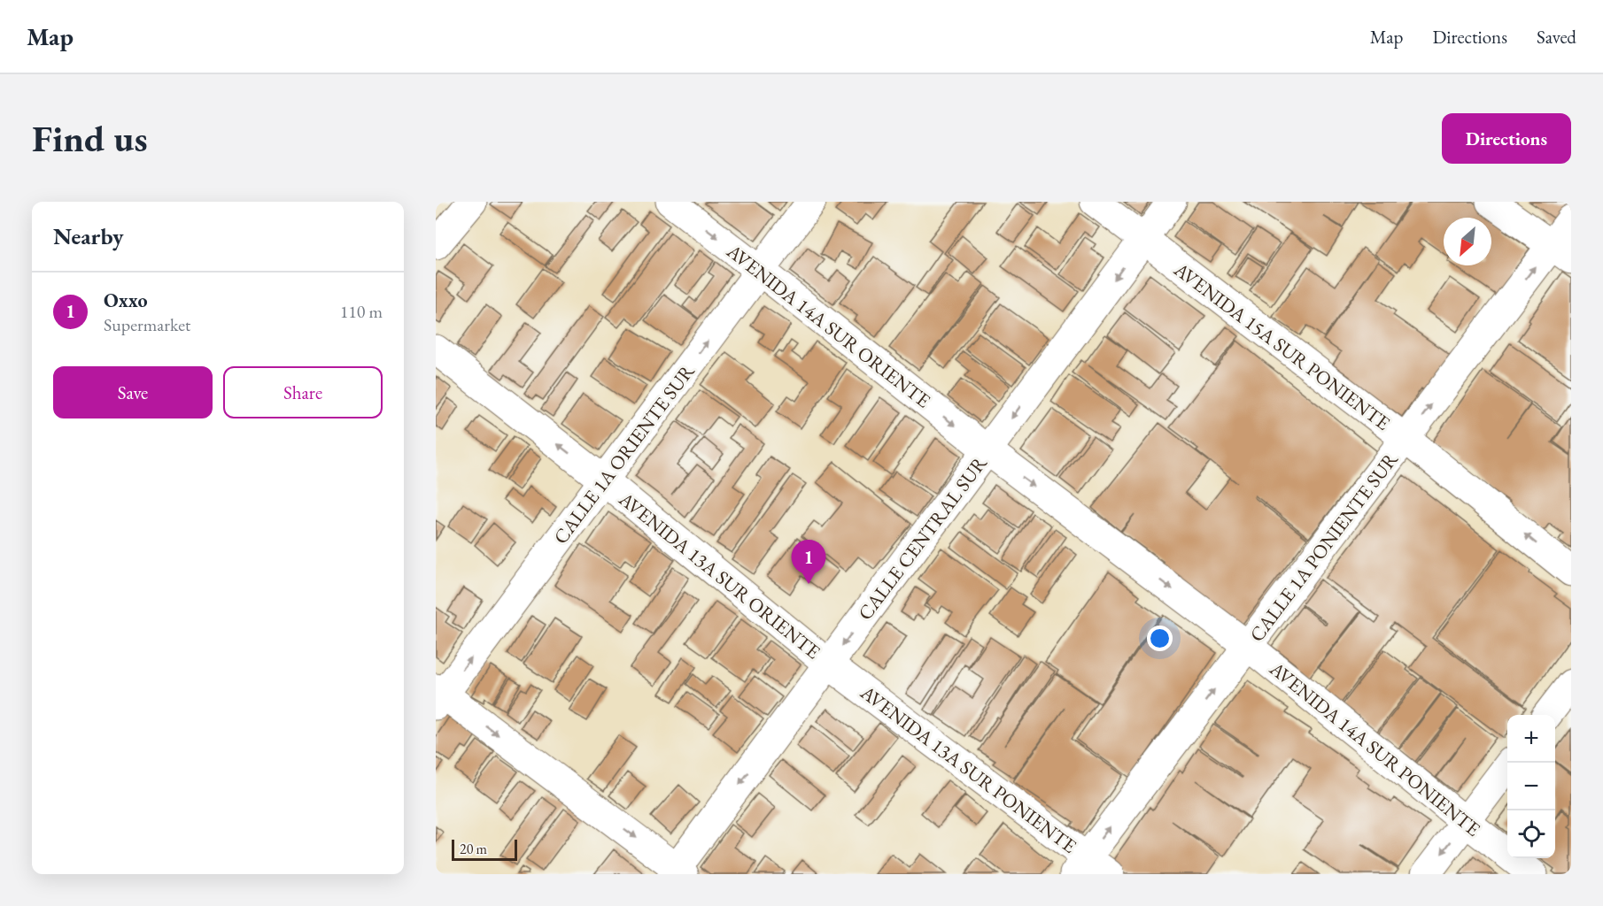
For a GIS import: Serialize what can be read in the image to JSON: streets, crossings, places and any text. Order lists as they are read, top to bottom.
{
  "streets": {
    "street": [
      "AVENIDA 14A SUR ORIENTE",
      "AVENIDA 15A SUR PONIENTE",
      "CALLE 1A ORIENTE SUR",
      "CALLE CENTRAL SUR",
      "CALLE 1A PONIENTE SUR",
      "AVENIDA 13A SUR ORIENTE",
      "AVENIDA 14A SUR PONIENTE",
      "AVENIDA 13A SUR PONIENTE"
    ]
  },
  "crossings": [
    ["AVENIDA 14A SUR ORIENTE", "CALLE 1A ORIENTE SUR"],
    ["AVENIDA 14A SUR ORIENTE", "CALLE CENTRAL SUR"],
    ["AVENIDA 14A SUR ORIENTE", "AVENIDA 14A SUR PONIENTE"],
    ["AVENIDA 15A SUR PONIENTE", "CALLE CENTRAL SUR"],
    ["AVENIDA 15A SUR PONIENTE", "CALLE 1A PONIENTE SUR"],
    ["CALLE 1A ORIENTE SUR", "AVENIDA 13A SUR ORIENTE"],
    ["CALLE CENTRAL SUR", "AVENIDA 13A SUR ORIENTE"],
    ["CALLE CENTRAL SUR", "AVENIDA 14A SUR PONIENTE"],
    ["CALLE CENTRAL SUR", "AVENIDA 13A SUR PONIENTE"],
    ["CALLE 1A PONIENTE SUR", "AVENIDA 14A SUR PONIENTE"],
    ["CALLE 1A PONIENTE SUR", "AVENIDA 13A SUR PONIENTE"],
    ["AVENIDA 13A SUR ORIENTE", "AVENIDA 13A SUR PONIENTE"]
  ],
  "one_way": [
    "AVENIDA 14A SUR ORIENTE",
    "AVENIDA 15A SUR PONIENTE",
    "CALLE 1A ORIENTE SUR",
    "CALLE CENTRAL SUR",
    "CALLE 1A PONIENTE SUR",
    "AVENIDA 13A SUR ORIENTE",
    "AVENIDA 14A SUR PONIENTE"
  ],
  "scale_bar": "20 m",
  "north": "bottom left",
  "page": {
    "header": "Map",
    "nav": ["Map", "Directions", "Saved"],
    "buttons": [
      "Directions",
      ["Save", "Share"]
    ],
    "title": "Find us",
    "heading": "Nearby",
    "list": [
      {
        "mark": "1",
        "name": "Oxxo",
        "note": "Supermarket",
        "value": "110 m"
      }
    ],
    "pins": "1",
    "map_buttons": ["+", "−"],
    "scale": "20 m"
  }
}
